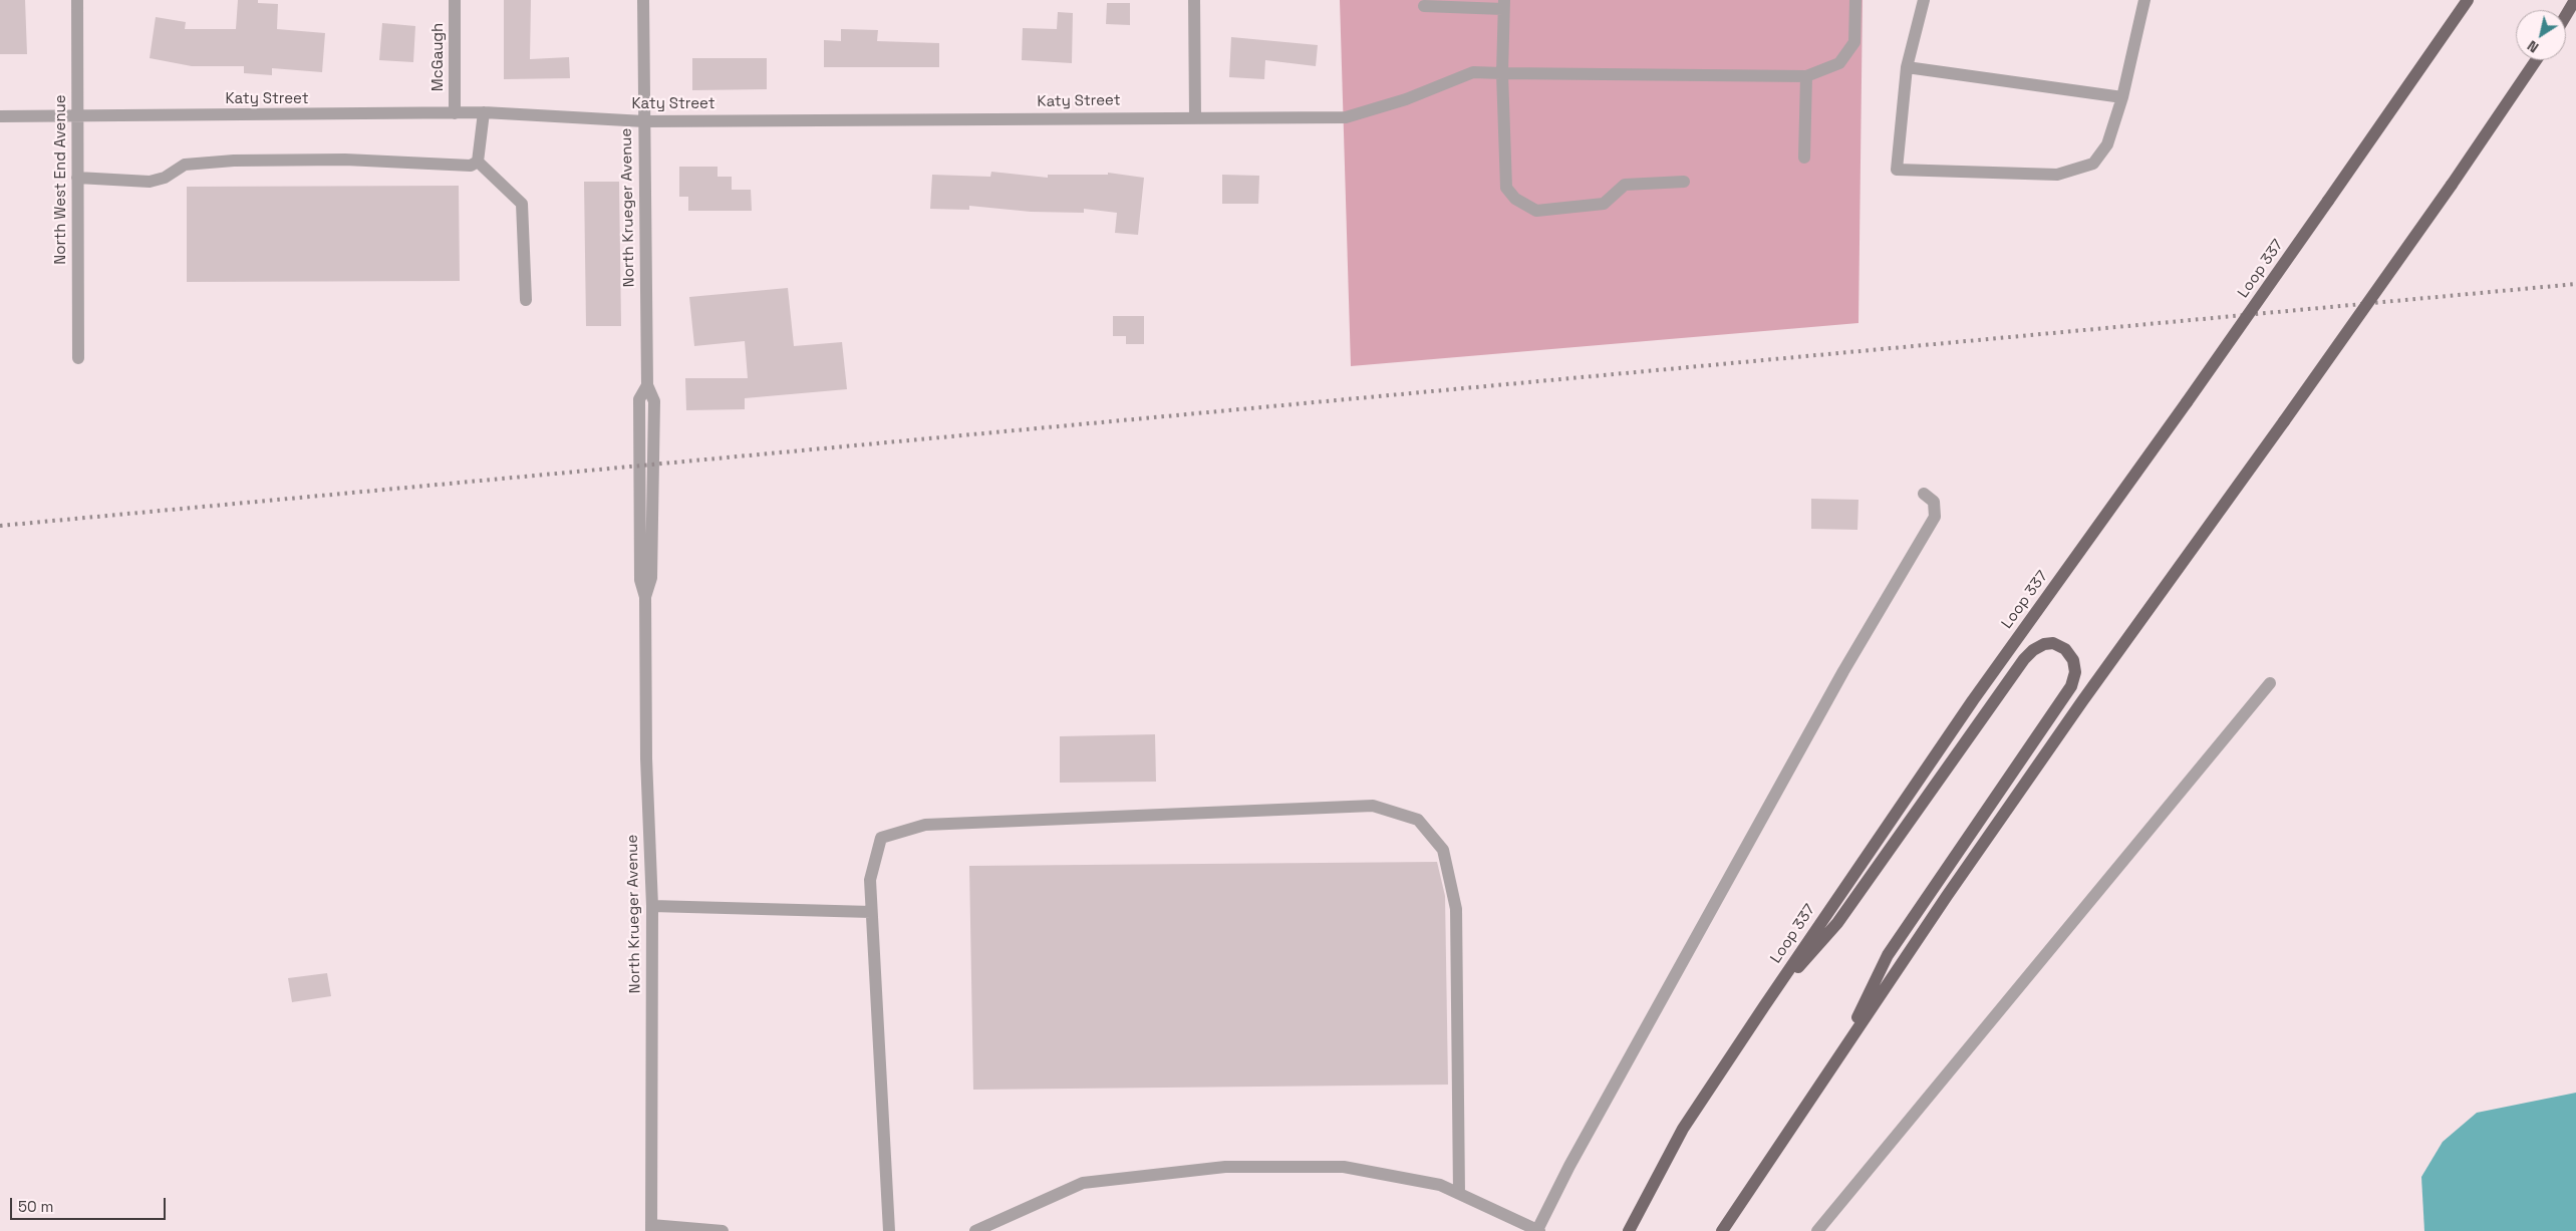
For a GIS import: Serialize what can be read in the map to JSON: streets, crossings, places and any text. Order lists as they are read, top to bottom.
{
  "streets": {
    "main road": ["Loop 337"],
    "street": [
      "McGaugh",
      "Katy Street",
      "North West End Avenue",
      "North Krueger Avenue"
    ]
  },
  "crossings": [
    ["McGaugh", "Katy Street"],
    ["Katy Street", "North West End Avenue"],
    ["Katy Street", "North Krueger Avenue"]
  ],
  "scale_bar": "50 m",
  "north": "bottom left"
}
